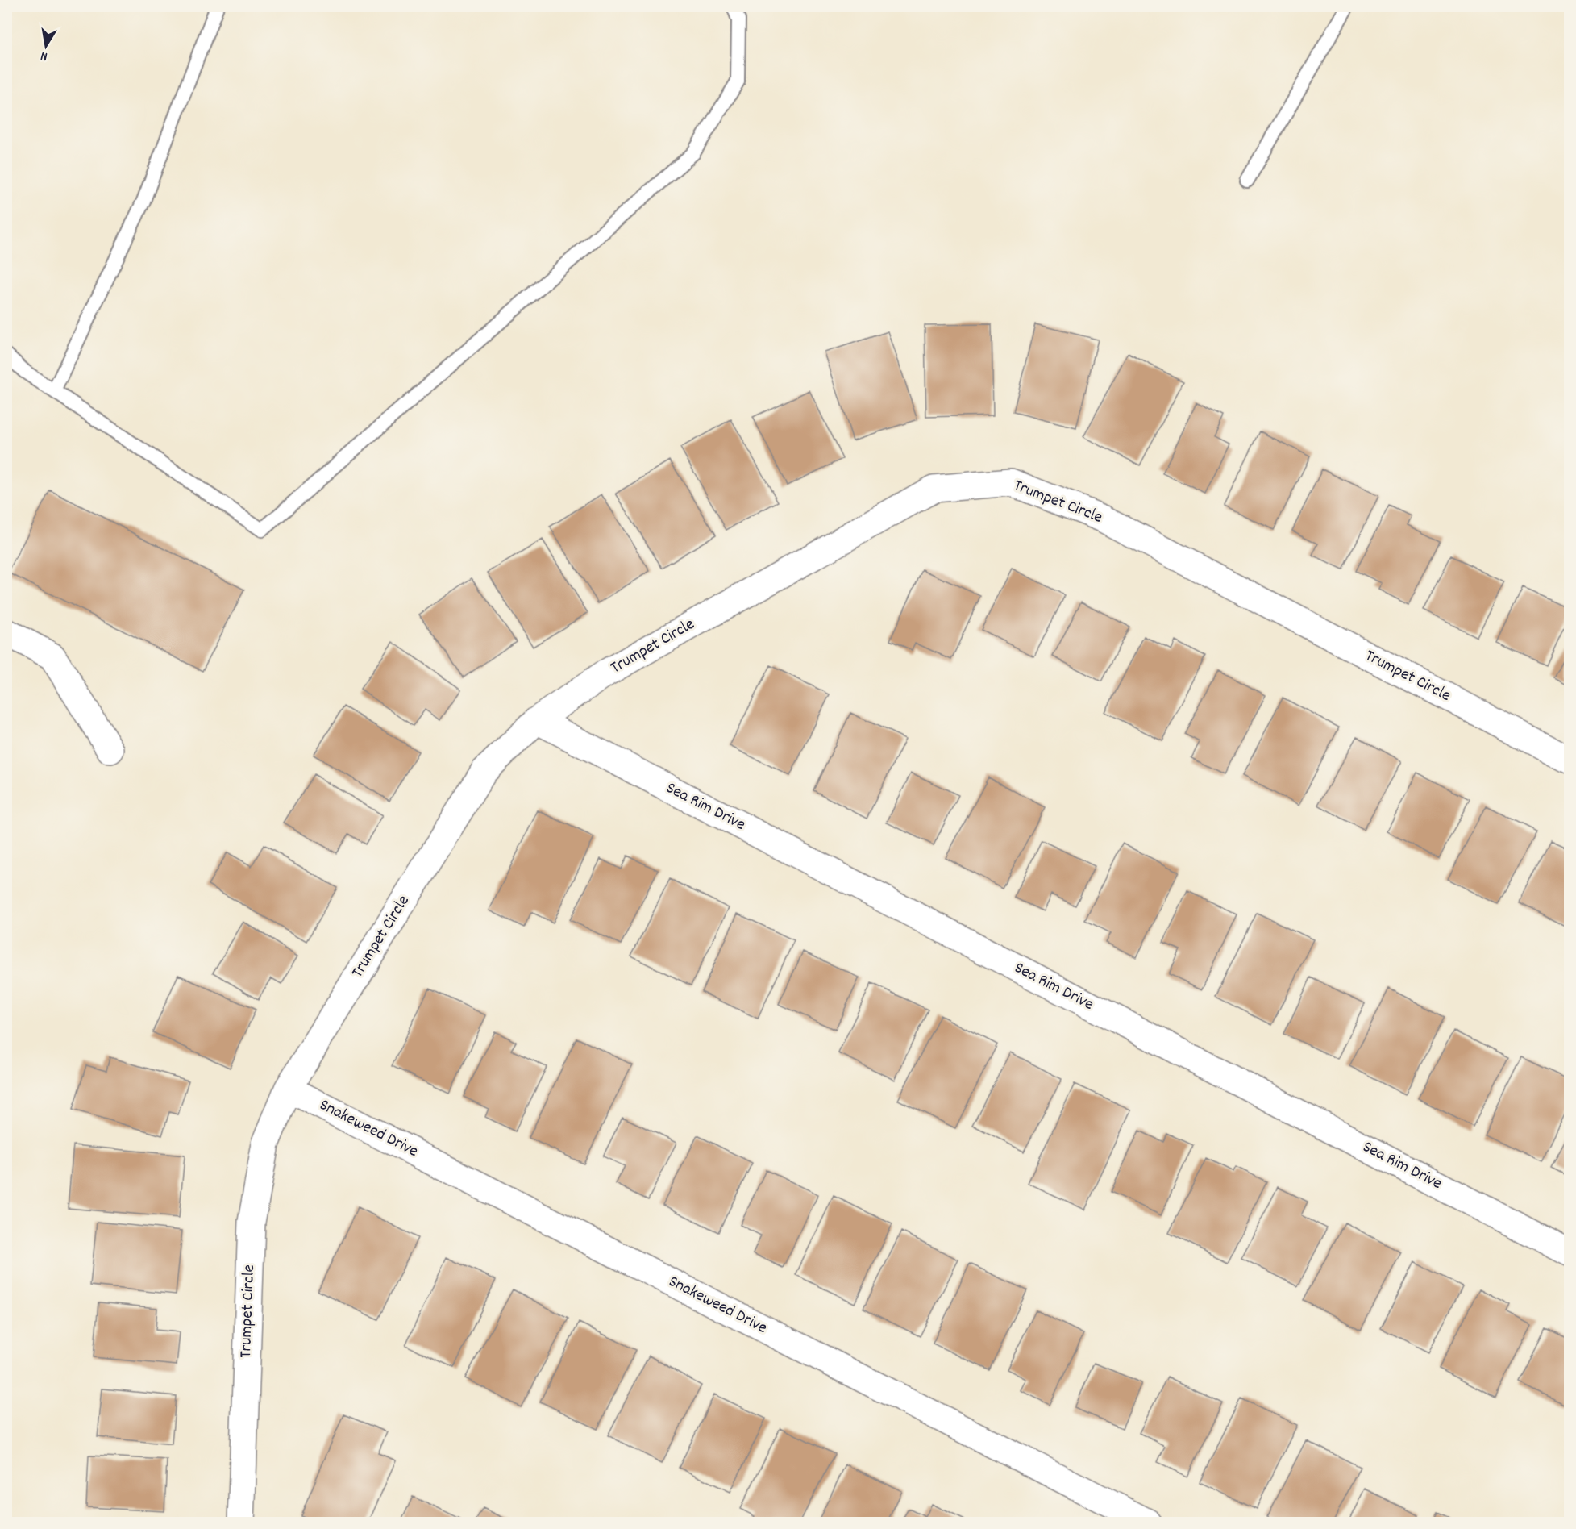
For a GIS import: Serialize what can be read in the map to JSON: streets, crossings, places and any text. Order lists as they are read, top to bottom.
{
  "streets": {
    "street": ["Trumpet Circle", "Sea Rim Drive", "Snakeweed Drive"]
  },
  "crossings": [
    ["Trumpet Circle", "Sea Rim Drive"],
    ["Trumpet Circle", "Snakeweed Drive"]
  ],
  "north": "bottom"
}
